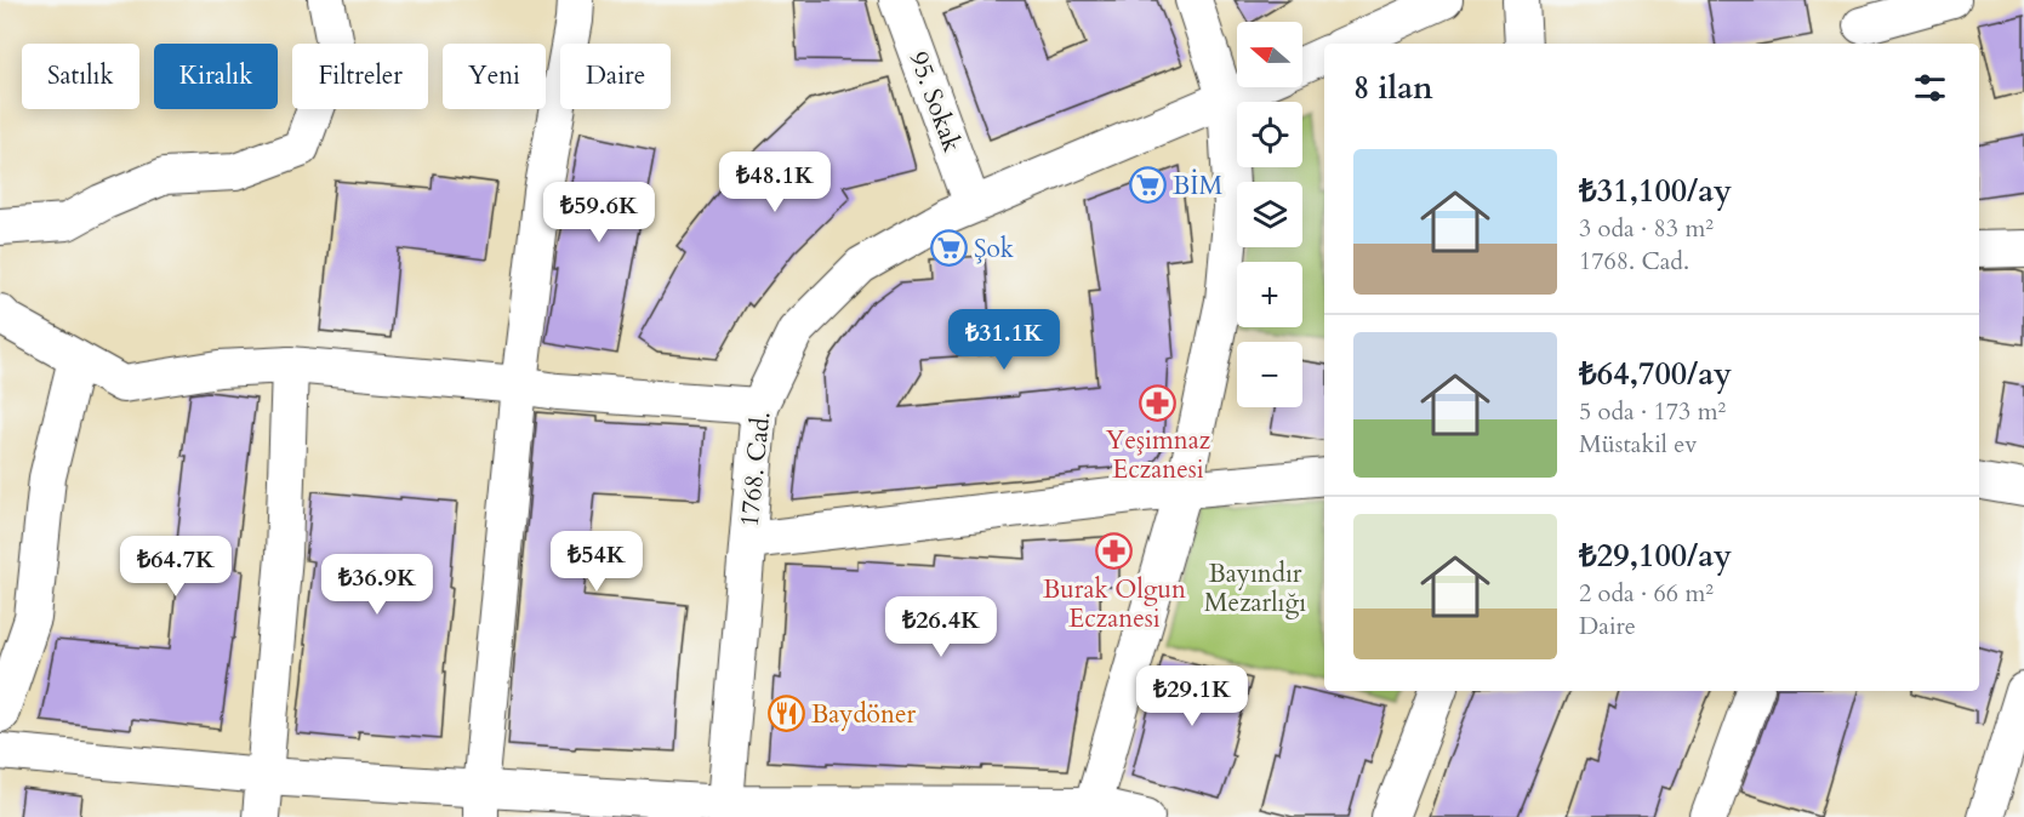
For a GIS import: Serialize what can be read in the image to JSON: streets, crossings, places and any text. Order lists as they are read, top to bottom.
{
  "streets": {
    "street": ["95. Sokak", "1768. Cad."]
  },
  "crossings": [
    ["95. Sokak", "1768. Cad."]
  ],
  "parks": ["Bayındır Mezarlığı"],
  "places": {
    "supermarket": ["BİM", "Şok"],
    "pharmacy": ["Yeşimnaz Eczanesi", "Burak Olgun Eczanesi"],
    "restaurant": ["Baydöner"]
  },
  "north": "left",
  "page": {
    "map_buttons": ["+", "−"],
    "chip": [
      "Satılık",
      "Kiralık",
      "Filtreler",
      "Yeni",
      "Daire"
    ],
    "heading": "8 ilan",
    "list": [
      {
        "name": "₺31,100/ay",
        "note": "3 oda · 83 m² · 1768. Cad."
      },
      {
        "name": "₺64,700/ay",
        "note": "5 oda · 173 m² · Müstakil ev"
      },
      {
        "name": "₺29,100/ay",
        "note": "2 oda · 66 m² · Daire"
      }
    ],
    "price": [
      "₺48.1K",
      "₺59.6K",
      "₺31.1K",
      "₺54K",
      "₺64.7K",
      "₺36.9K",
      "₺26.4K",
      "₺29.1K"
    ]
  }
}
